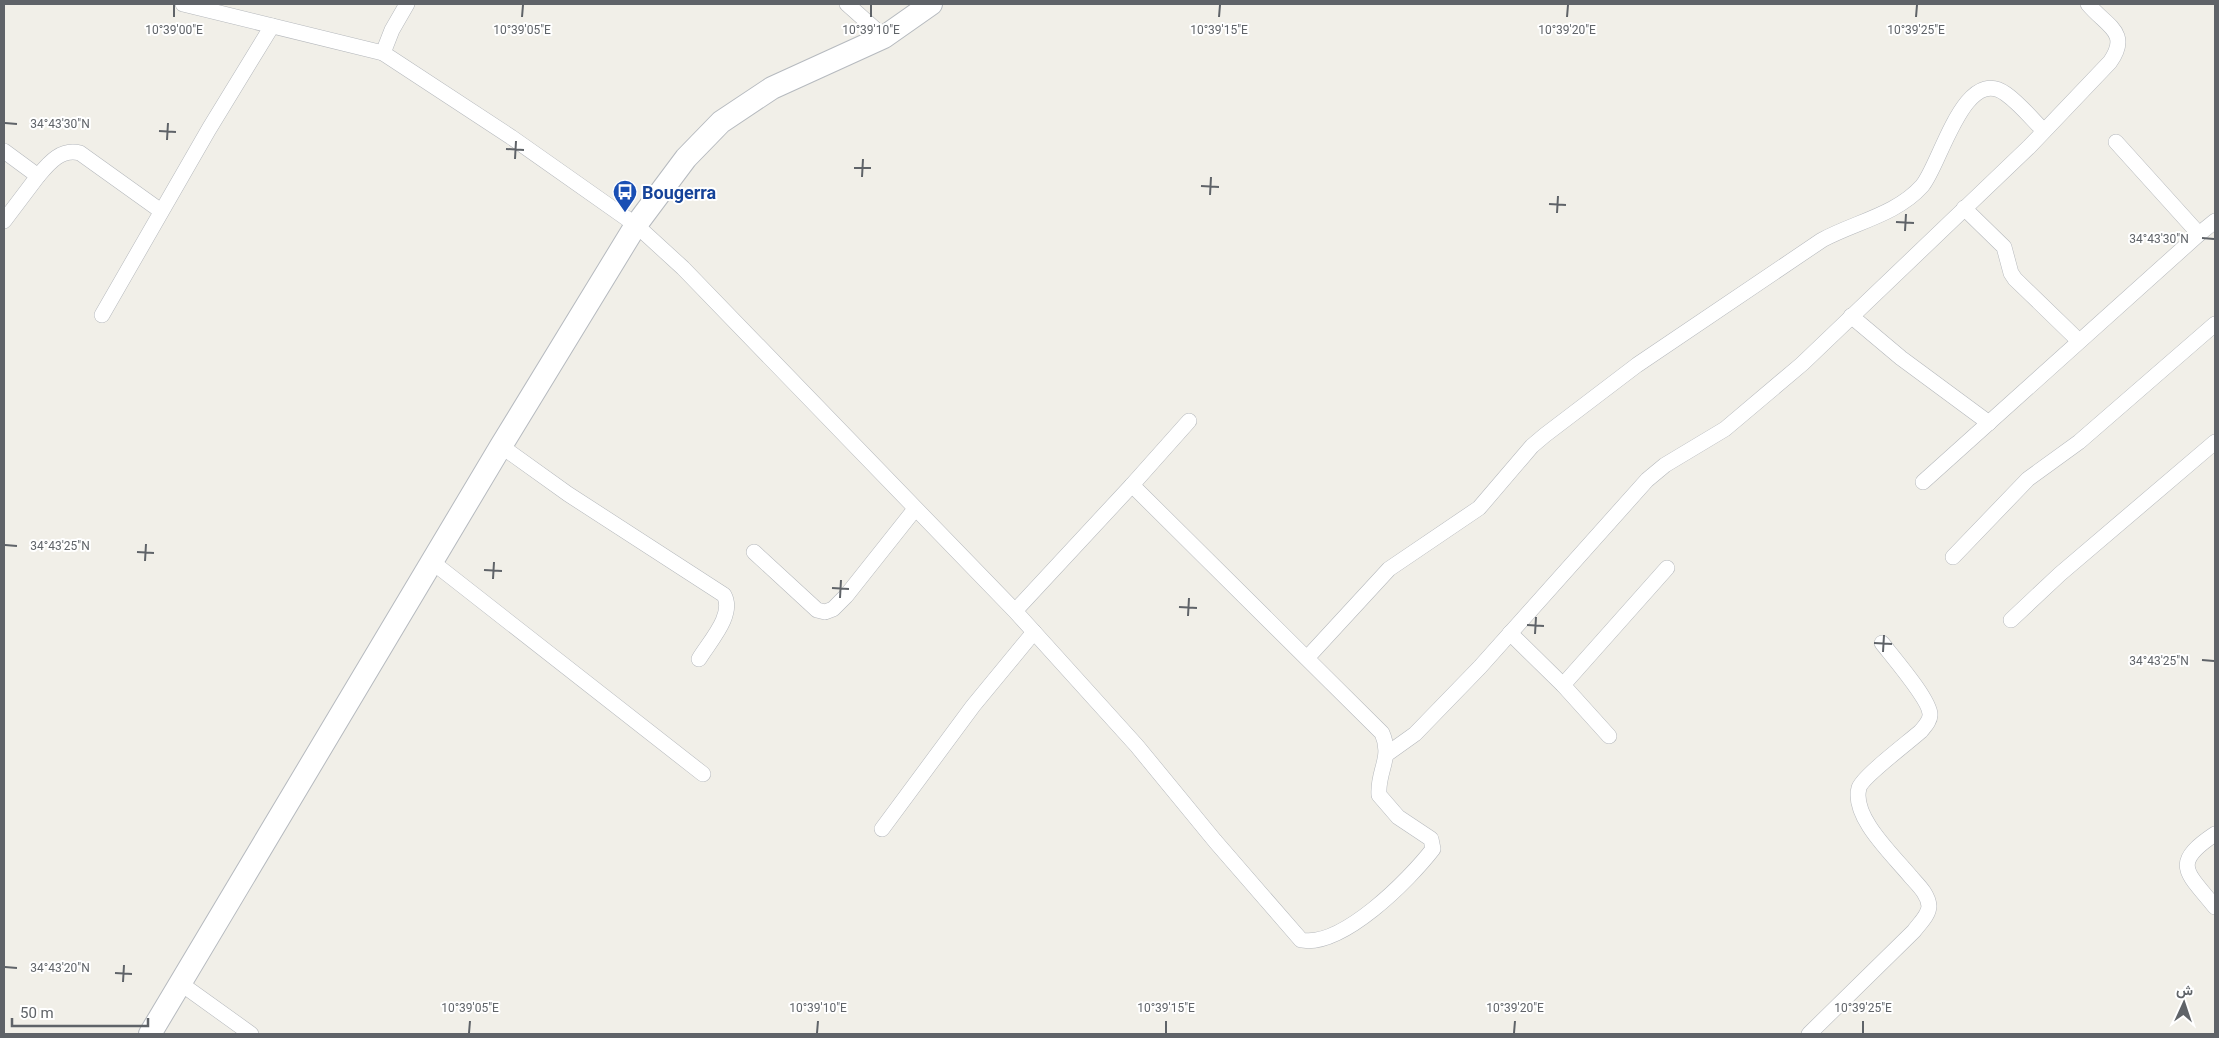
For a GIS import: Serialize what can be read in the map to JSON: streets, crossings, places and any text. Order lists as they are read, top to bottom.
{
  "places": {
    "bus stop": ["Bougerra"]
  },
  "scale_bar": "50 m",
  "north": "top",
  "coordinates": [
    "10°39'00\"E",
    "10°39'05\"E",
    "10°39'10\"E",
    "10°39'15\"E",
    "10°39'20\"E",
    "10°39'25\"E",
    "34°43'30\"N",
    "34°43'25\"N",
    "34°43'20\"N"
  ]
}
